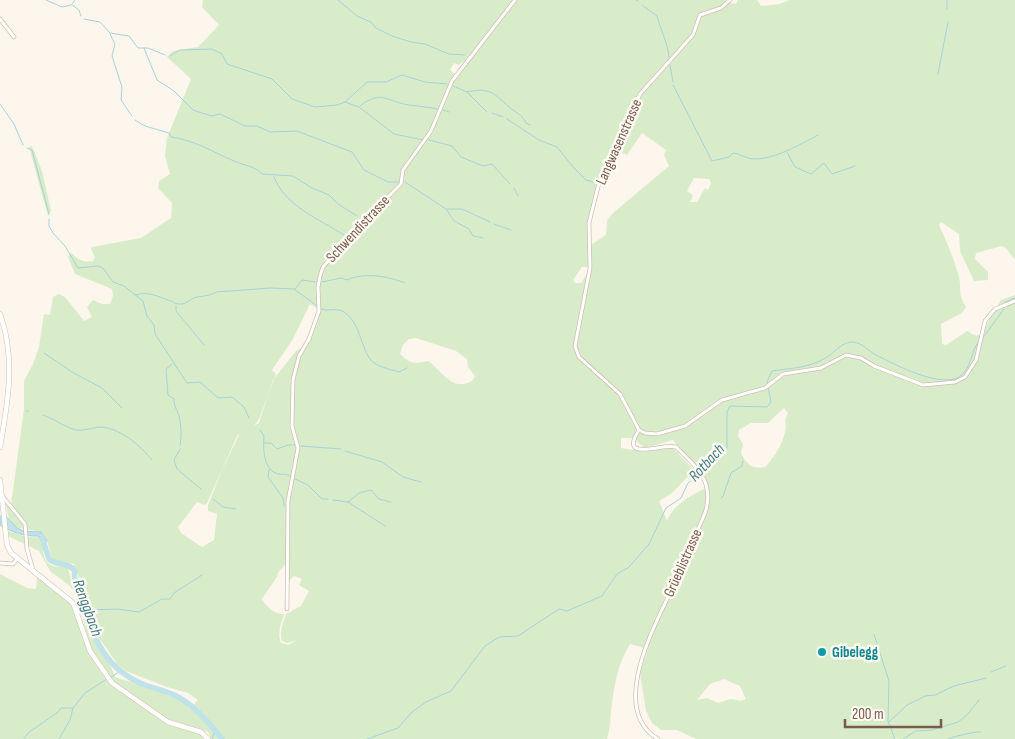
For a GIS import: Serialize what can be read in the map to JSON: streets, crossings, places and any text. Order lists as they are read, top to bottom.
{
  "streets": {
    "street": ["Langwasenstrasse", "Schwendistrasse", "Grüeblistrasse"]
  },
  "crossings": [
    ["Langwasenstrasse", "Grüeblistrasse"]
  ],
  "water": ["Rotbach", "Renggbach"],
  "places": ["Gibelegg"],
  "scale_bar": "200 m"
}
